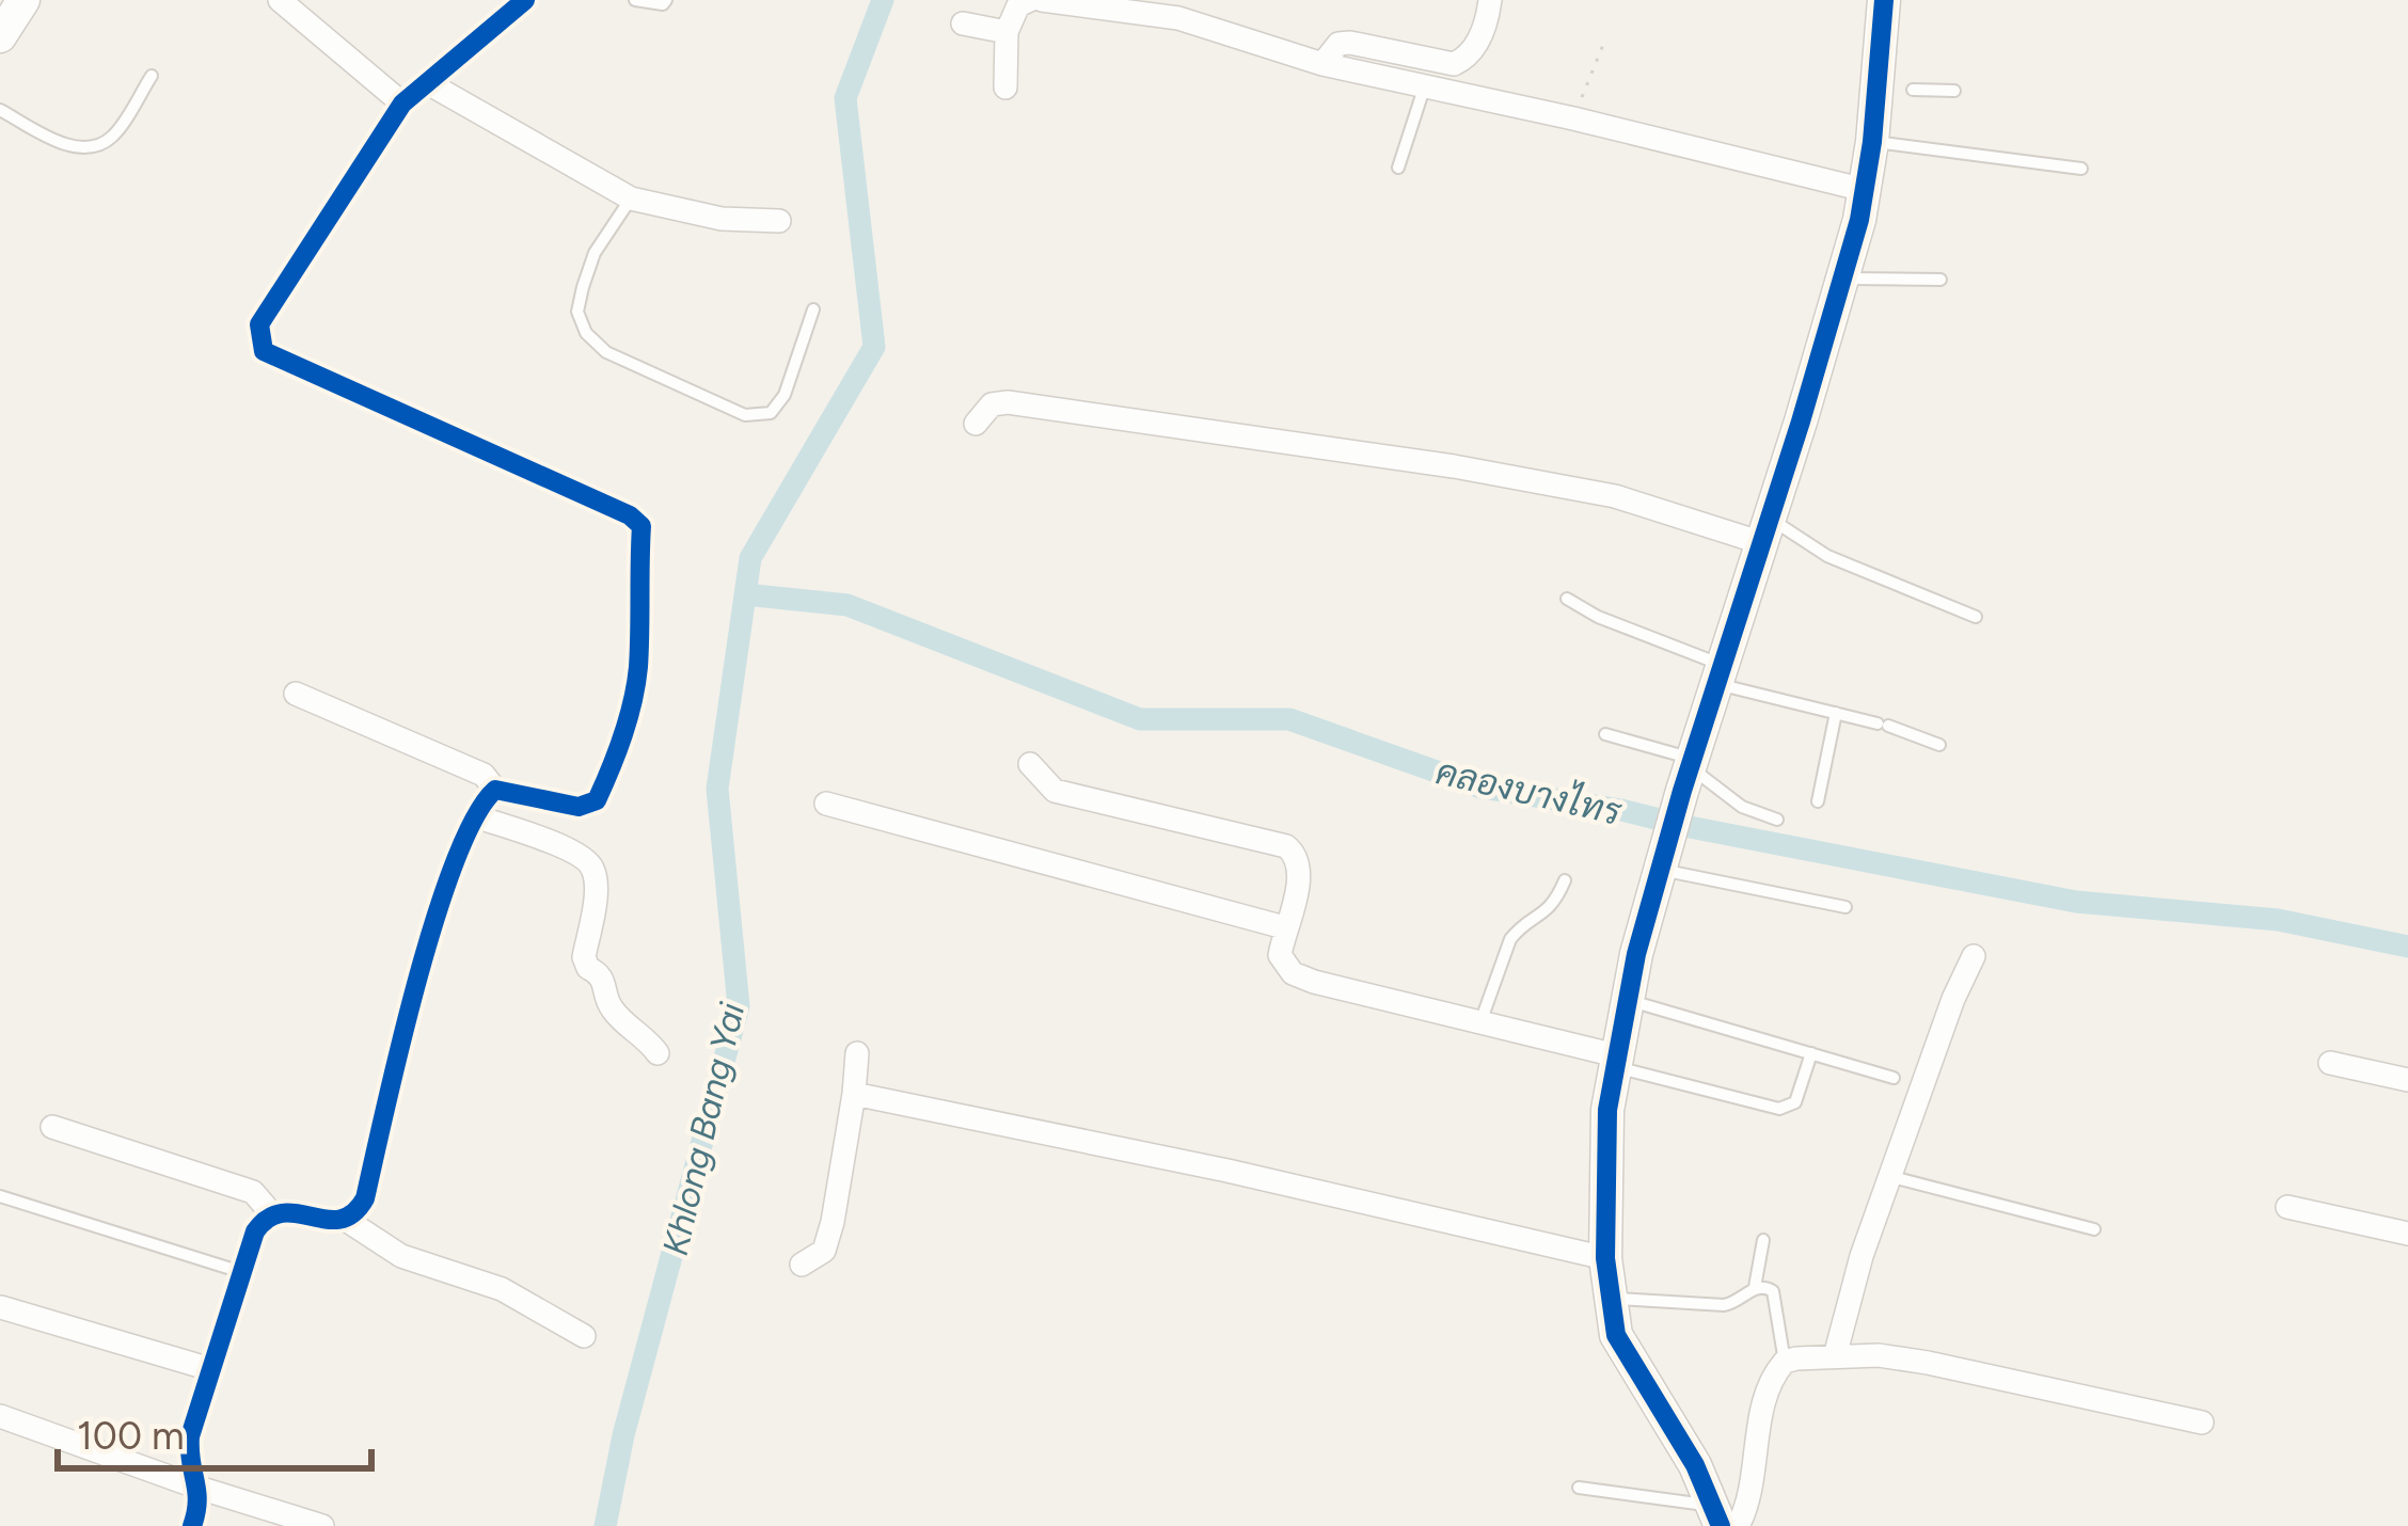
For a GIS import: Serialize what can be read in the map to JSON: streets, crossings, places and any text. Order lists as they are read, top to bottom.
{
  "water": ["คลองบางไทร", "Khlong Bang Yai"],
  "scale_bar": "100 m"
}
